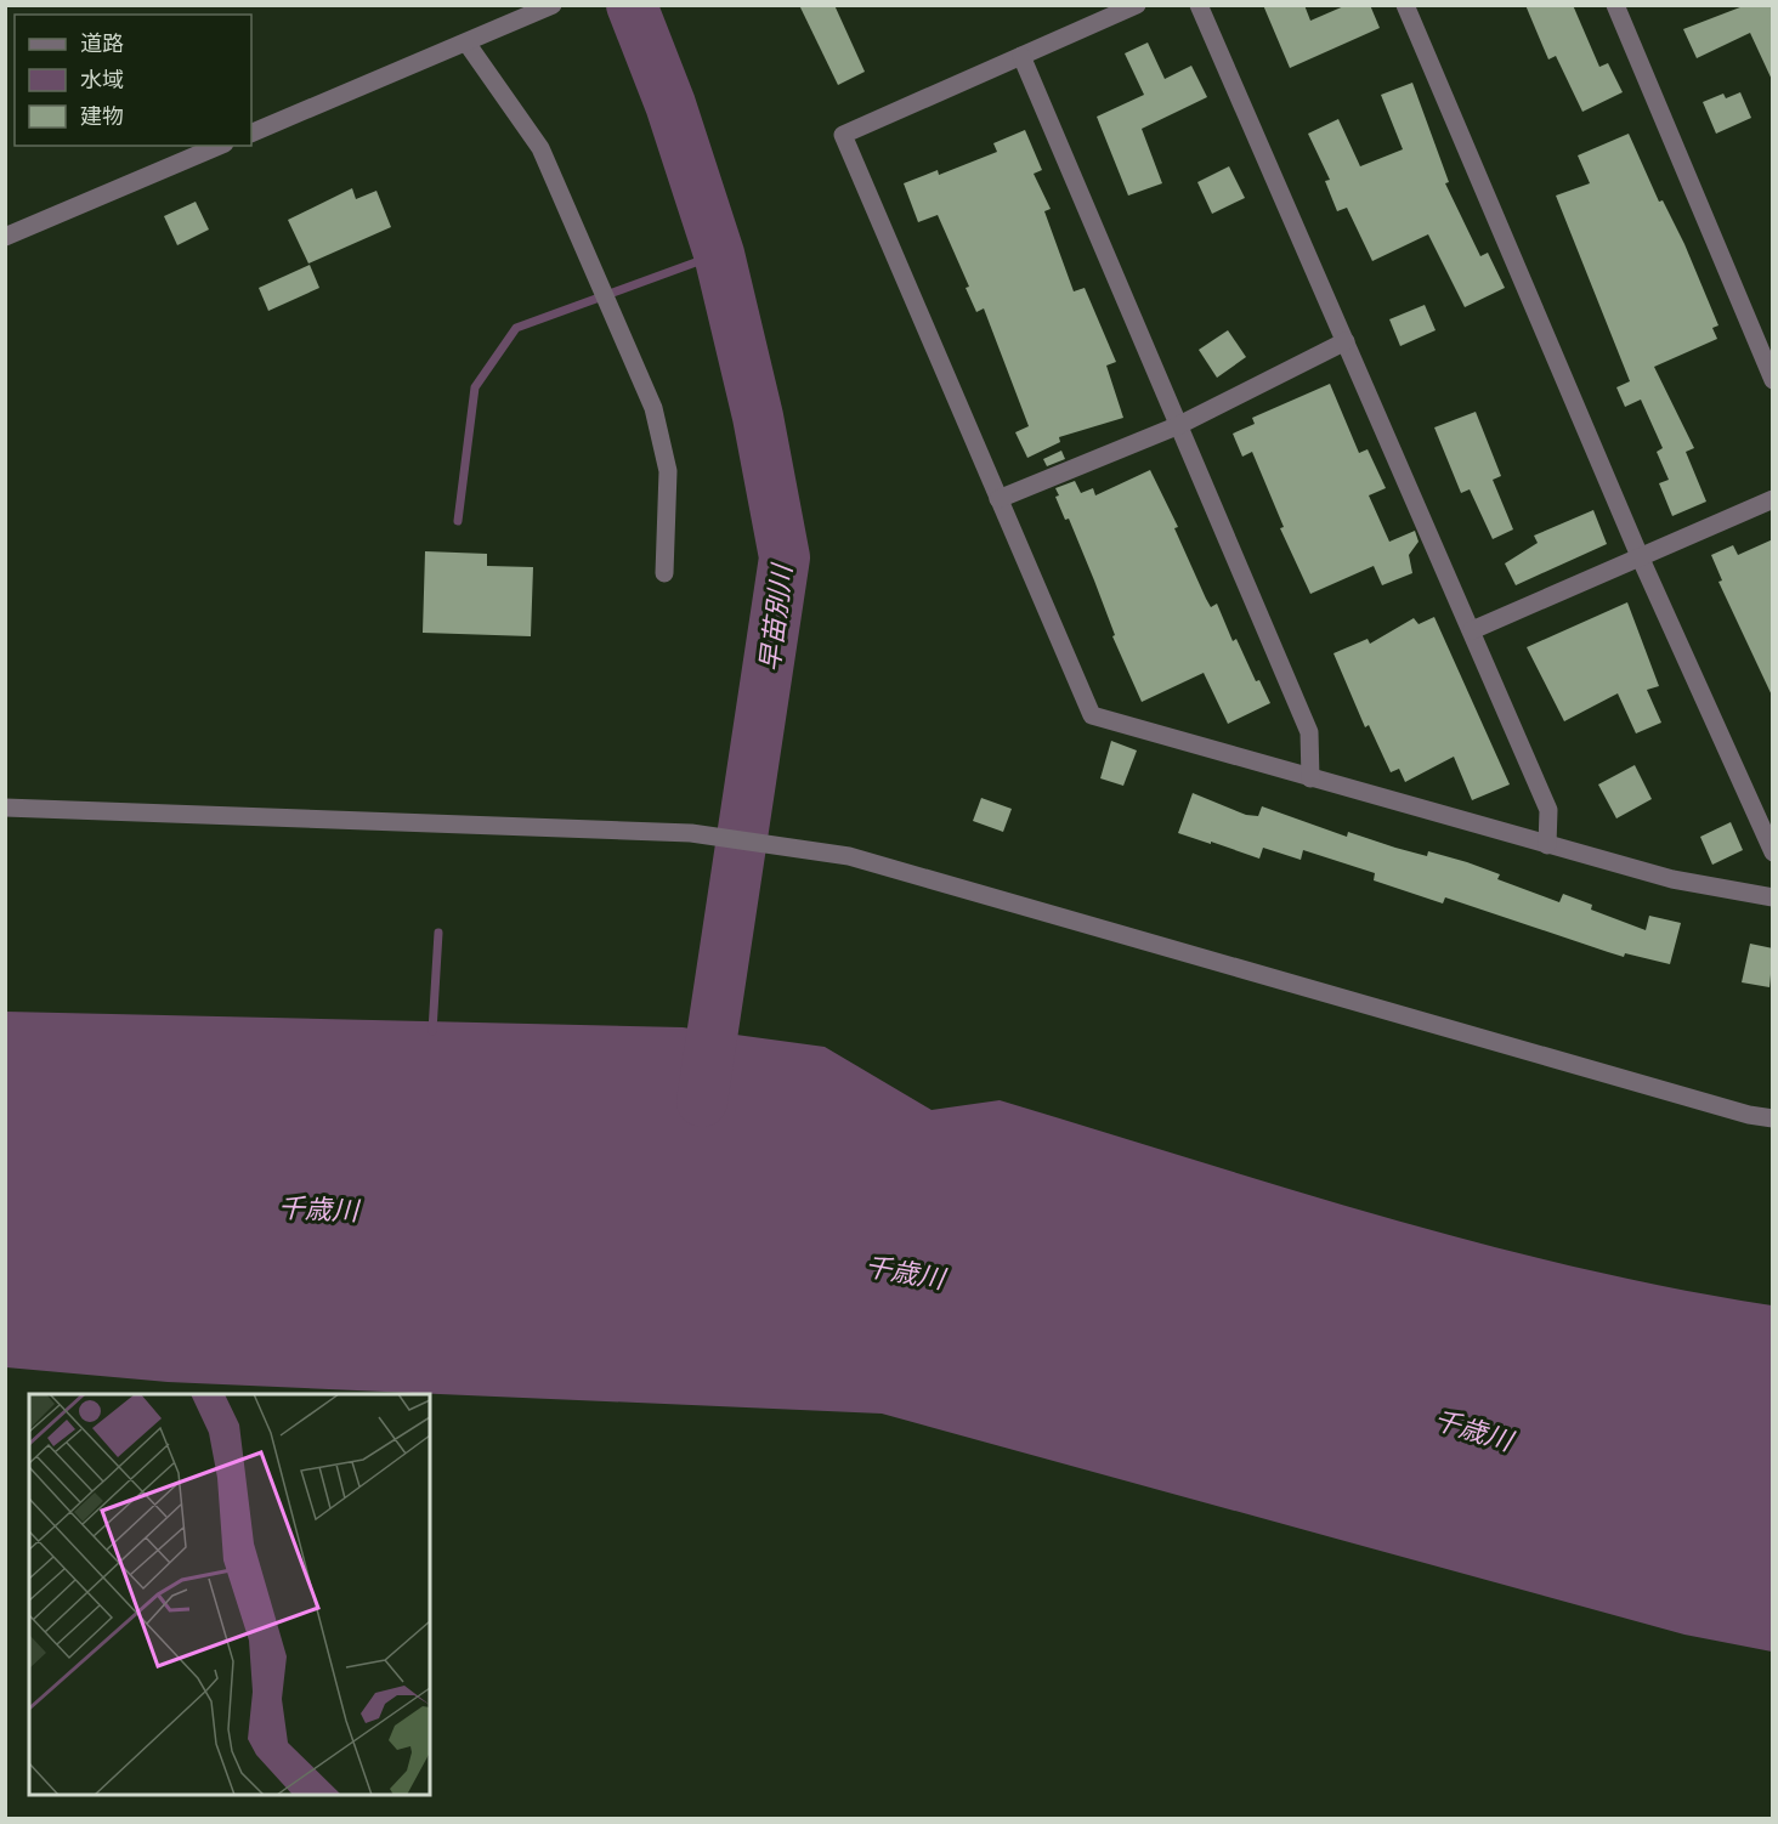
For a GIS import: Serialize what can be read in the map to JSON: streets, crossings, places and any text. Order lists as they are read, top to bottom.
{
  "water": ["早苗別川", "千歳川"],
  "legend": ["道路", "水域", "建物"]
}
